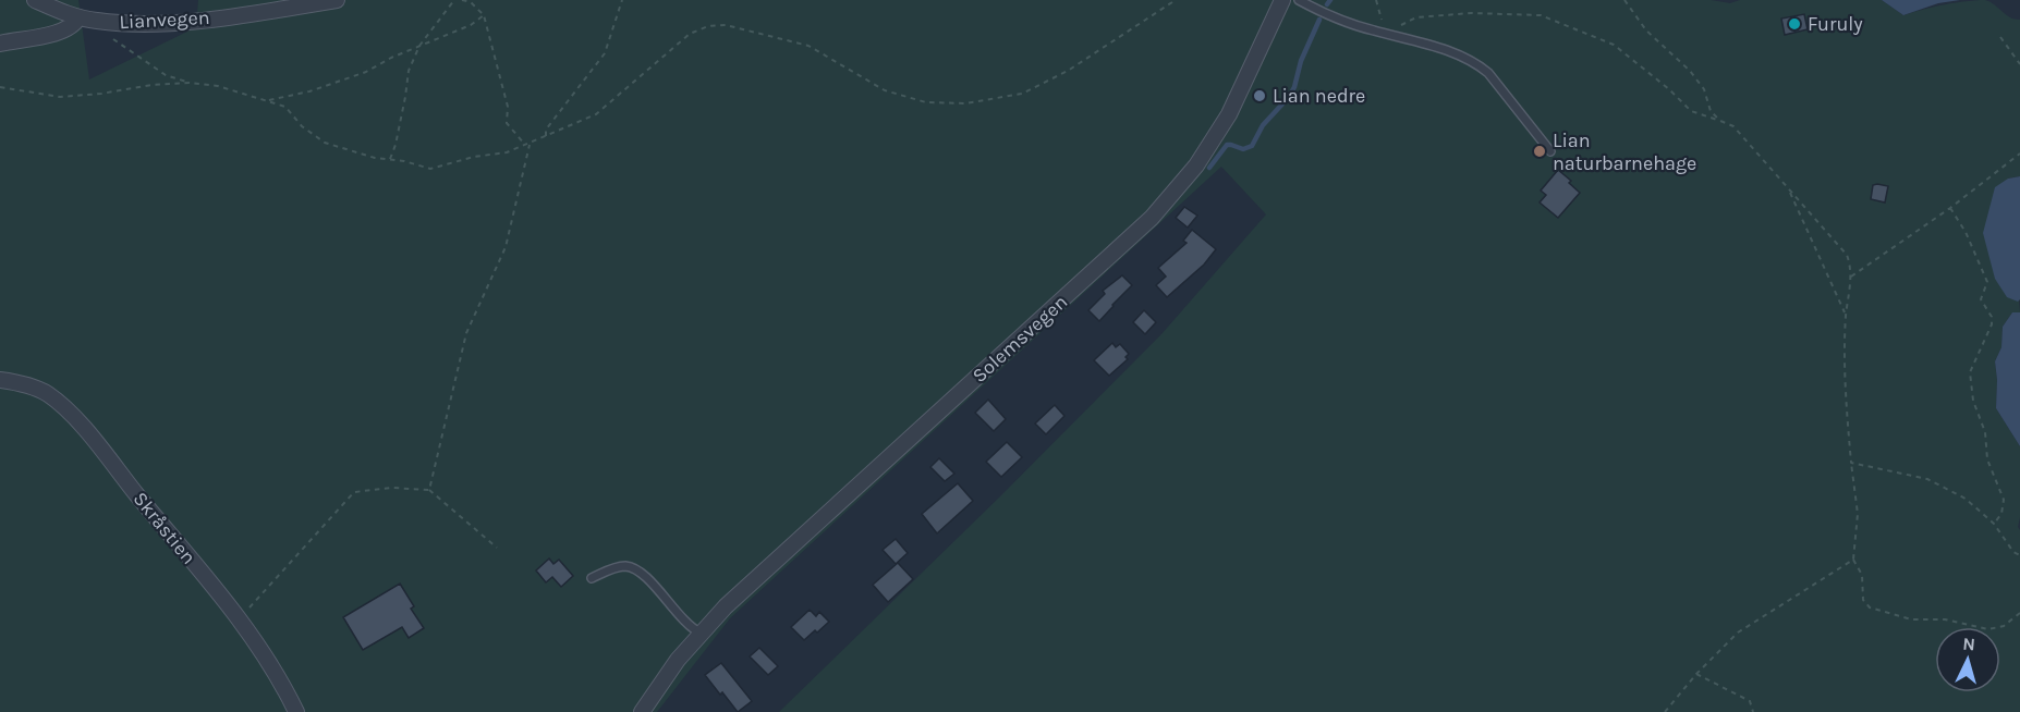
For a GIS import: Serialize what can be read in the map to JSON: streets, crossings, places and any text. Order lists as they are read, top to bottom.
{
  "streets": {
    "street": ["Lianvegen", "Solemsvegen", "Skråstien"]
  },
  "places": ["Furuly", "Lian nedre", "Lian naturbarnehage"],
  "north": "top"
}
